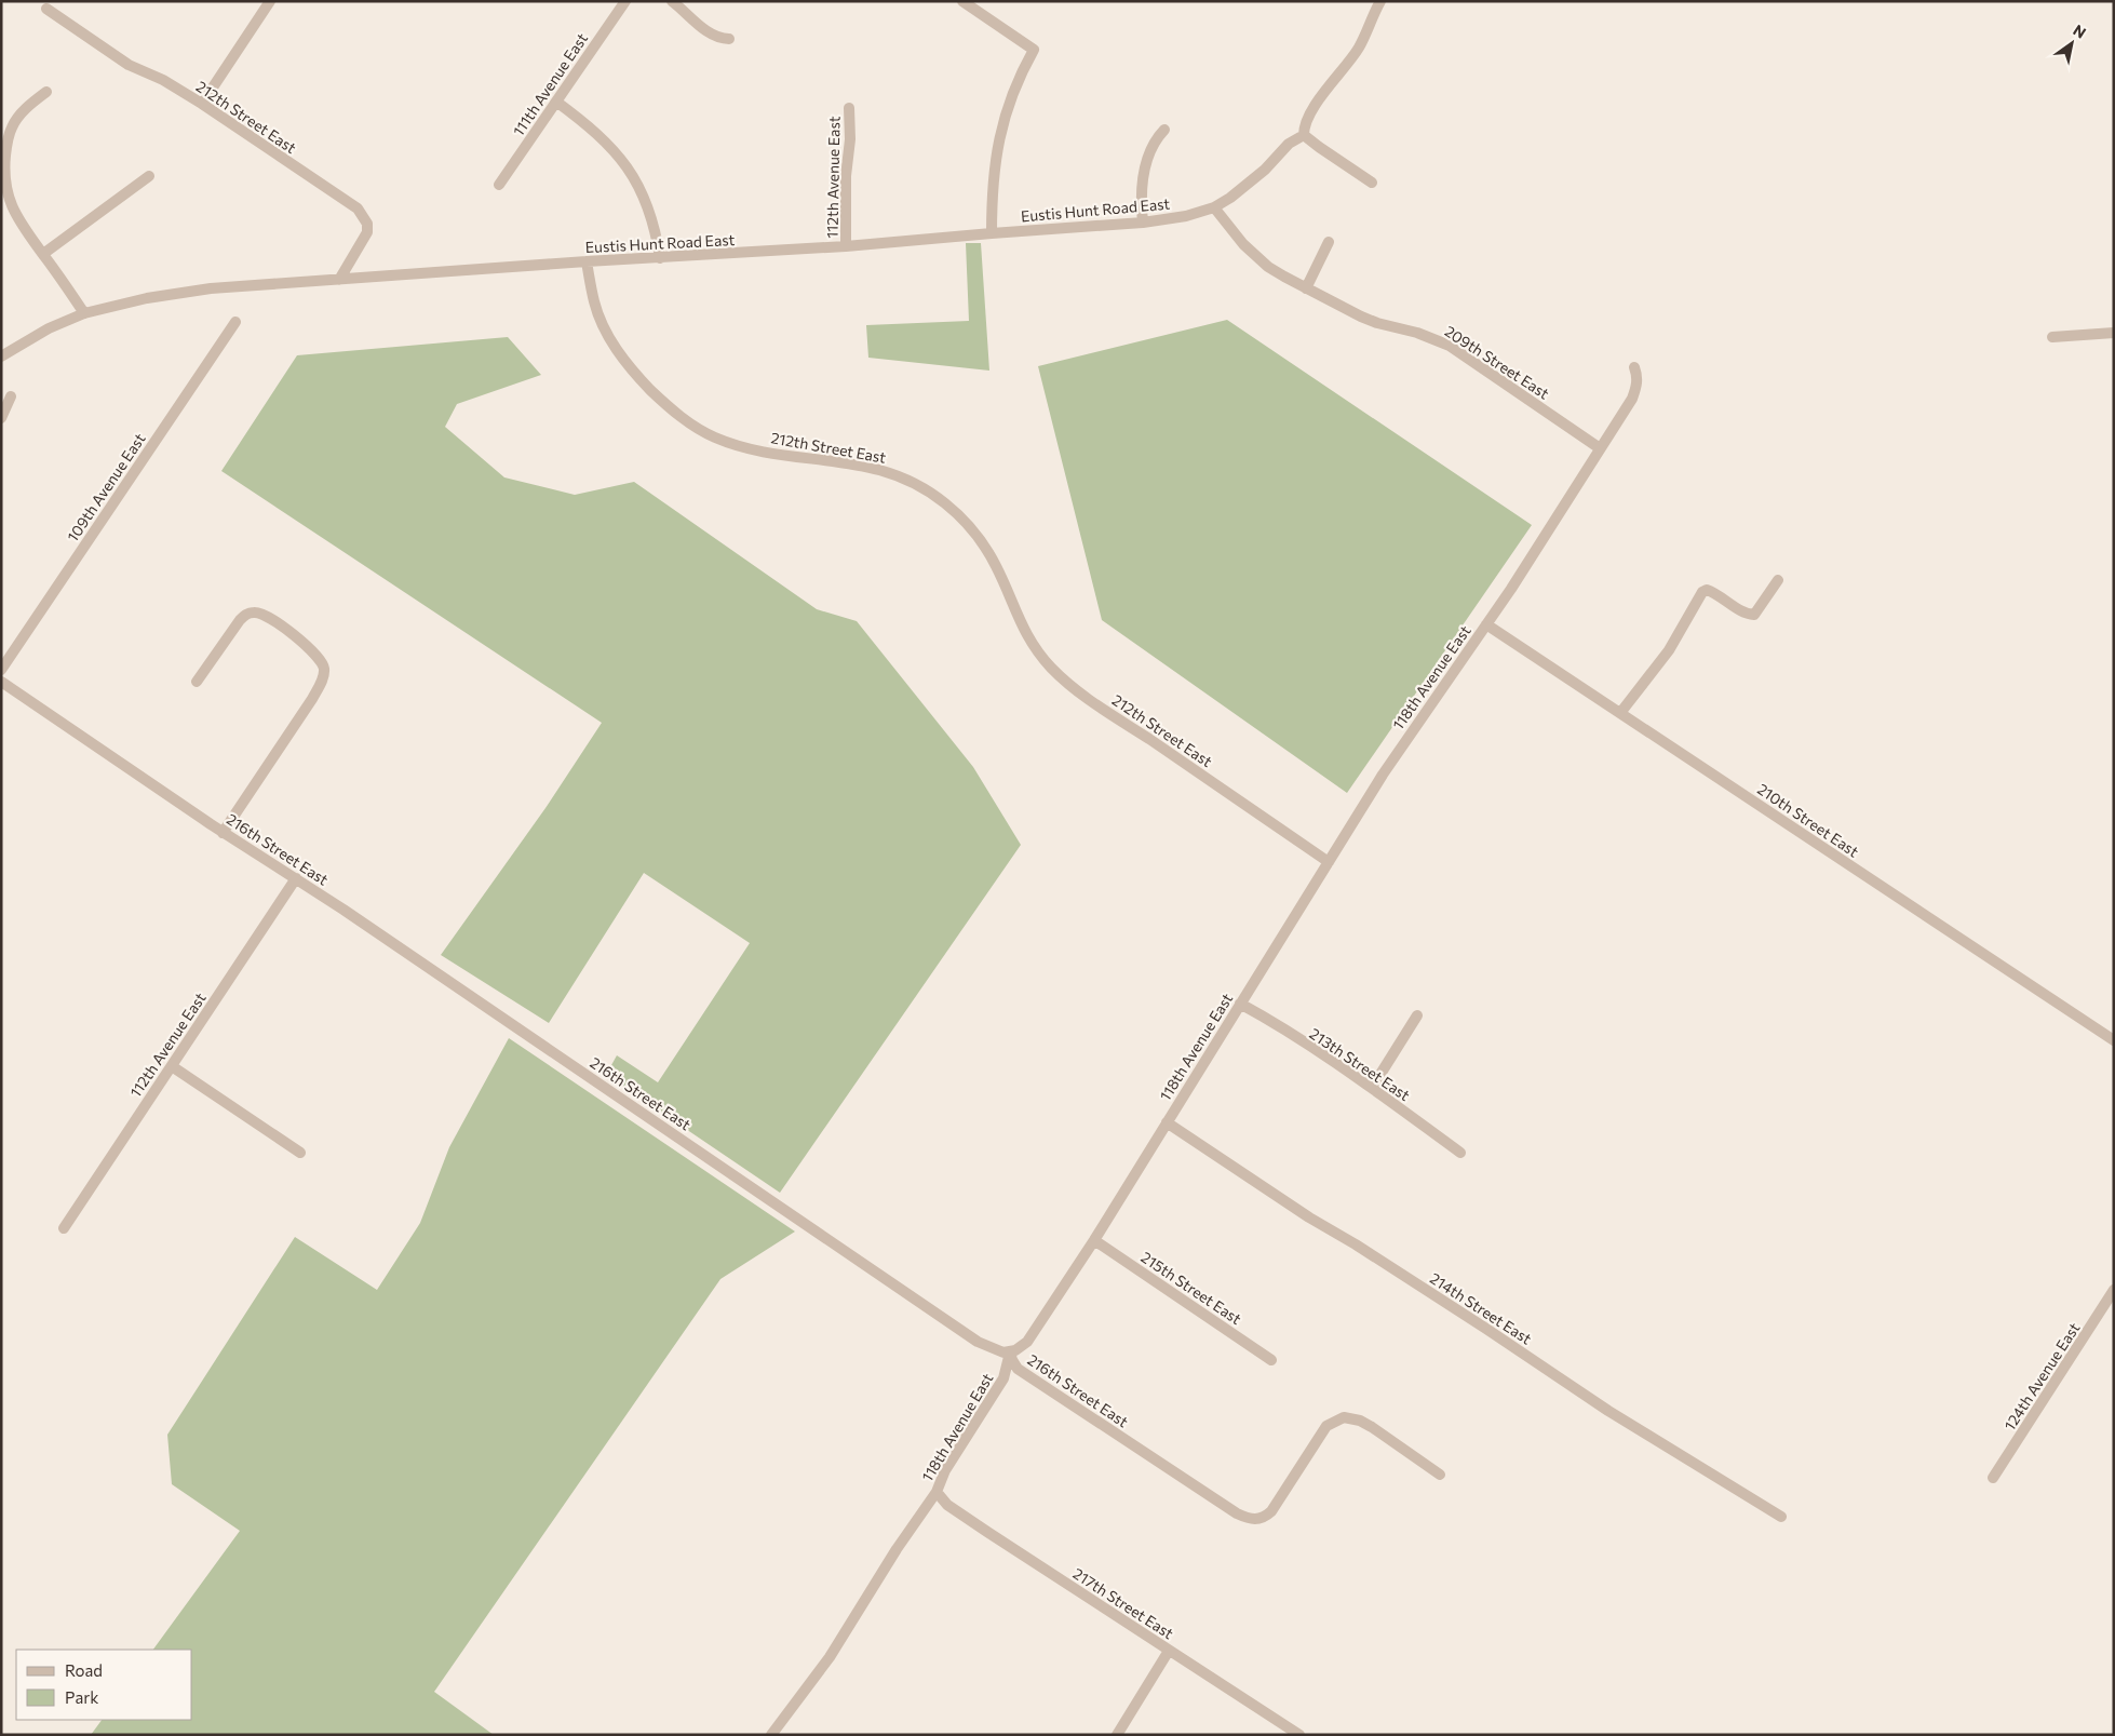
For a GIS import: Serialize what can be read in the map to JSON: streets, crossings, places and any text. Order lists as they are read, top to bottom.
{
  "streets": {
    "street": [
      "111th Avenue East",
      "212th Street East",
      "112th Avenue East",
      "Eustis Hunt Road East",
      "209th Street East",
      "109th Avenue East",
      "118th Avenue East",
      "210th Street East",
      "216th Street East",
      "213th Street East",
      "215th Street East",
      "214th Street East",
      "124th Avenue East",
      "217th Street East"
    ]
  },
  "crossings": [
    ["212th Street East", "Eustis Hunt Road East"],
    ["212th Street East", "118th Avenue East"],
    ["112th Avenue East", "Eustis Hunt Road East"],
    ["112th Avenue East", "216th Street East"],
    ["Eustis Hunt Road East", "209th Street East"],
    ["209th Street East", "118th Avenue East"],
    ["118th Avenue East", "210th Street East"],
    ["118th Avenue East", "216th Street East"],
    ["118th Avenue East", "213th Street East"],
    ["118th Avenue East", "215th Street East"],
    ["118th Avenue East", "214th Street East"],
    ["118th Avenue East", "217th Street East"]
  ],
  "legend": ["Road", "Park"],
  "north": "top right"
}
